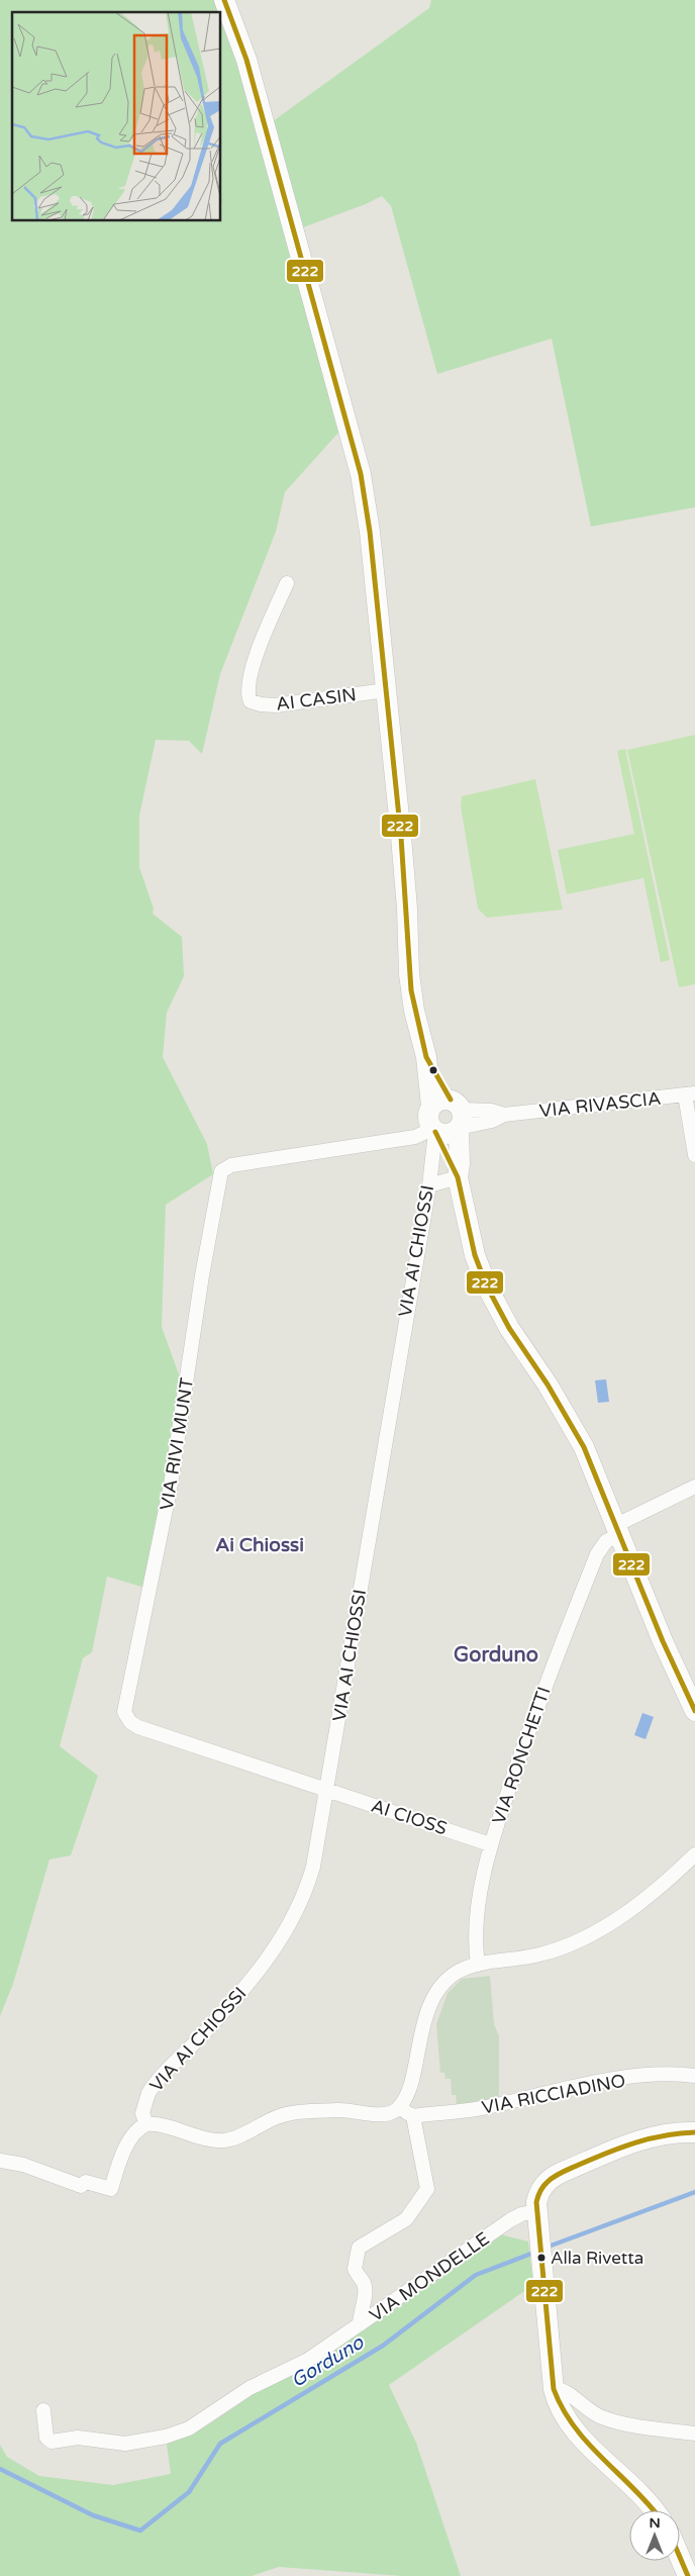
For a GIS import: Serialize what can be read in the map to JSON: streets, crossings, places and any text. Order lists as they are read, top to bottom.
{
  "streets": {
    "street": [
      "AI CASIN",
      "VIA RIVASCIA",
      "VIA AI CHIOSSI",
      "VIA RIVI MUNT",
      "VIA RONCHETTI",
      "AI CIOSS",
      "VIA RICCIADINO",
      "VIA MONDELLE"
    ]
  },
  "crossings": [
    ["VIA AI CHIOSSI", "VIA RIVI MUNT"],
    ["VIA AI CHIOSSI", "AI CIOSS"],
    ["VIA RIVI MUNT", "AI CIOSS"],
    ["VIA RONCHETTI", "AI CIOSS"]
  ],
  "districts": ["Ai Chiossi", "Gorduno"],
  "water": ["Gorduno"],
  "places": ["Alla Rivetta"],
  "lines": ["transit line 222"],
  "north": "top"
}
